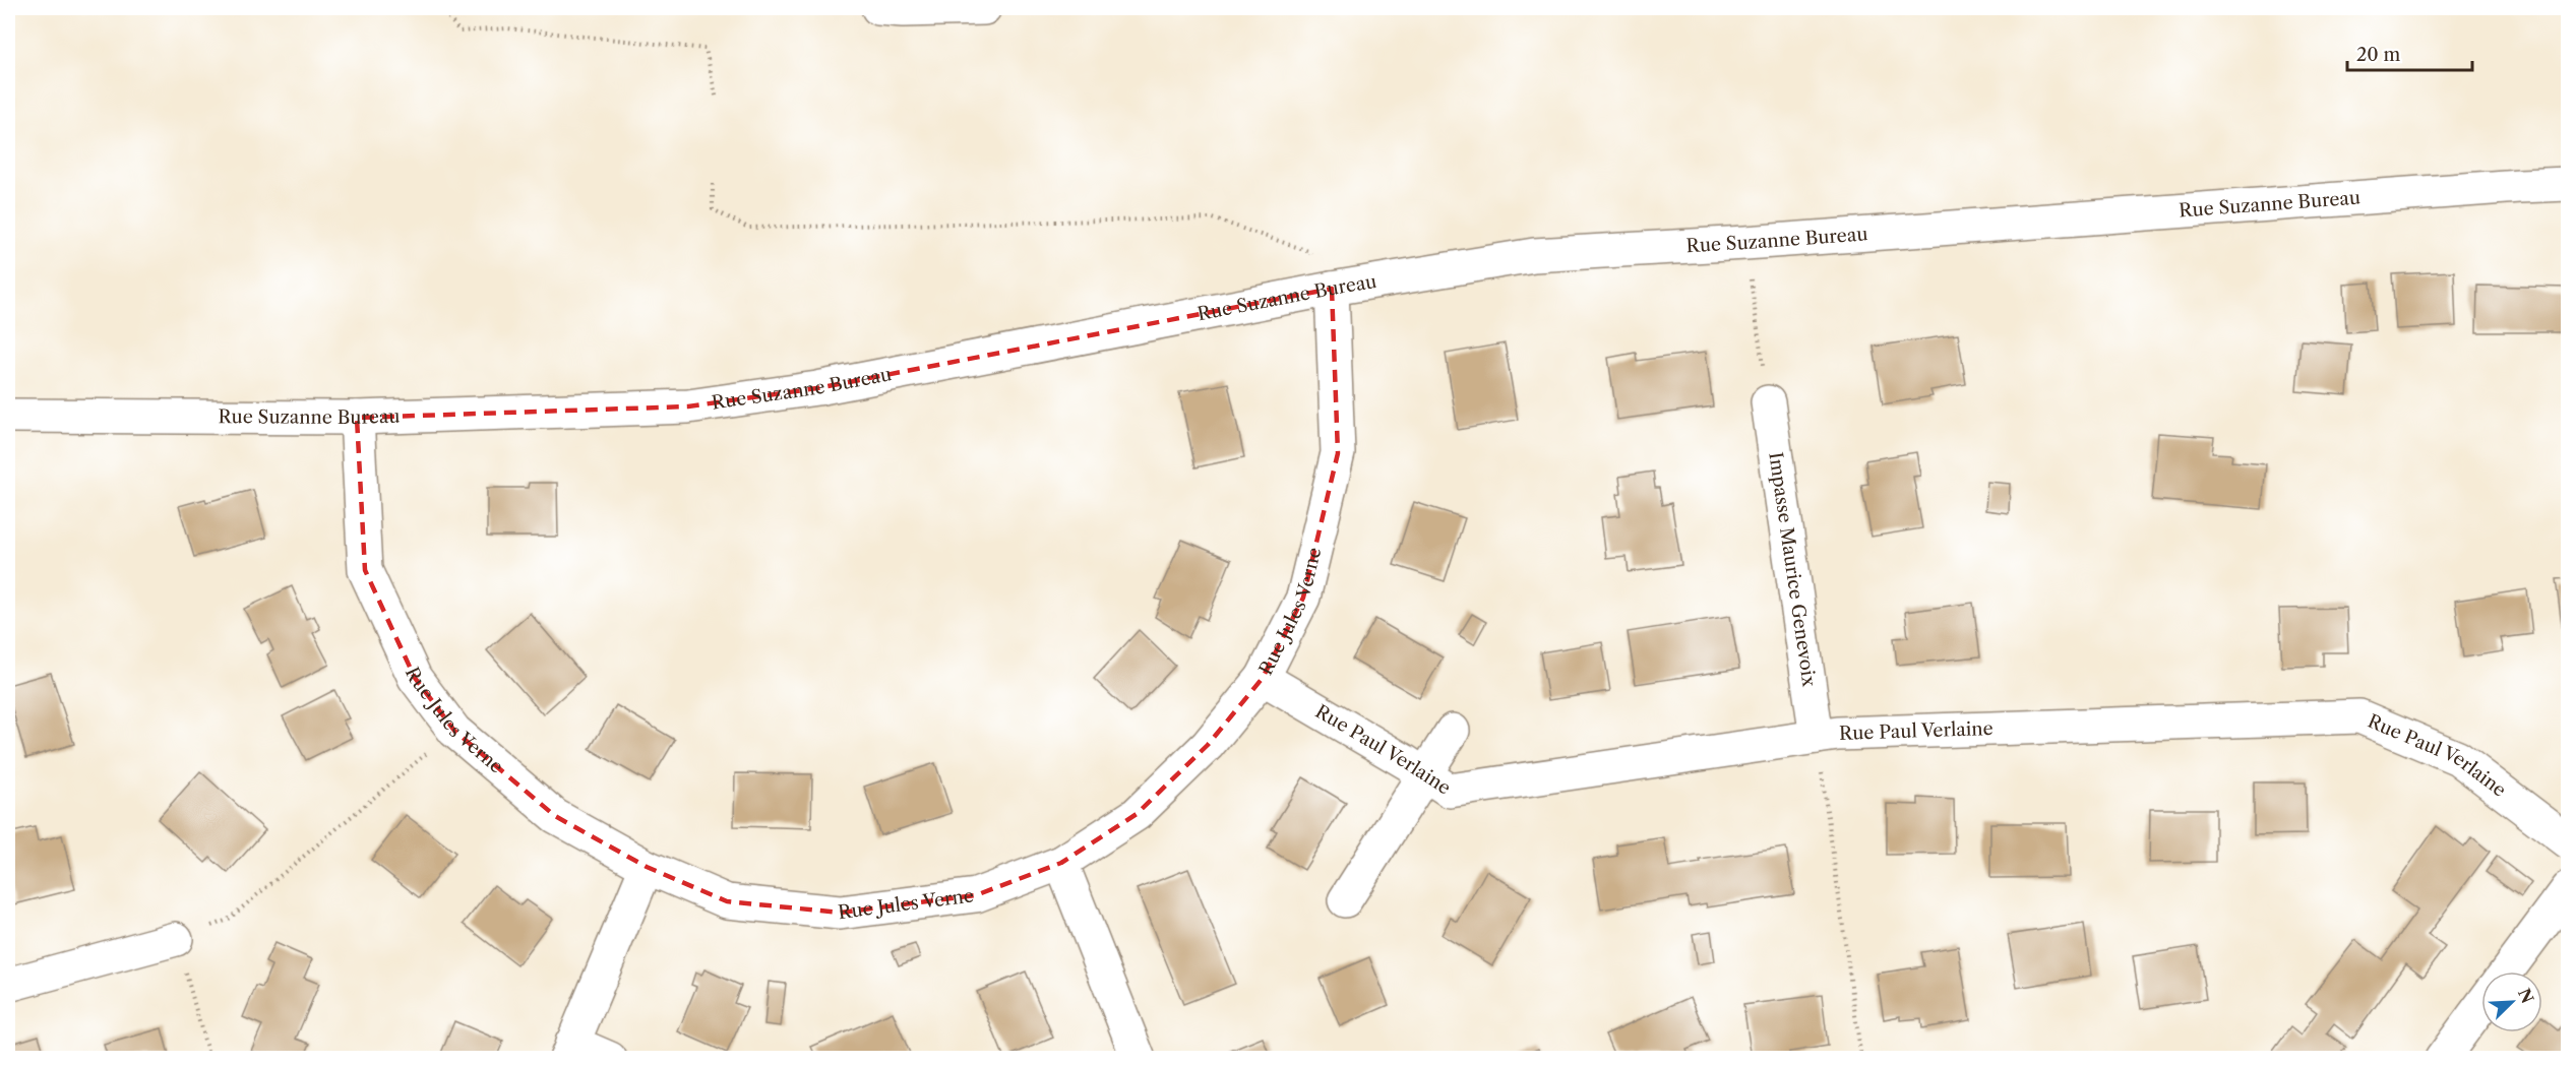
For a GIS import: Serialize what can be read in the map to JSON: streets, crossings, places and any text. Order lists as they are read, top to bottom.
{
  "streets": {
    "street": [
      "Rue Suzanne Bureau",
      "Impasse Maurice Genevoix",
      "Rue Jules Verne",
      "Rue Paul Verlaine"
    ]
  },
  "crossings": [
    ["Rue Suzanne Bureau", "Rue Jules Verne"],
    ["Impasse Maurice Genevoix", "Rue Paul Verlaine"],
    ["Rue Jules Verne", "Rue Paul Verlaine"]
  ],
  "scale_bar": "20 m",
  "north": "top right"
}
